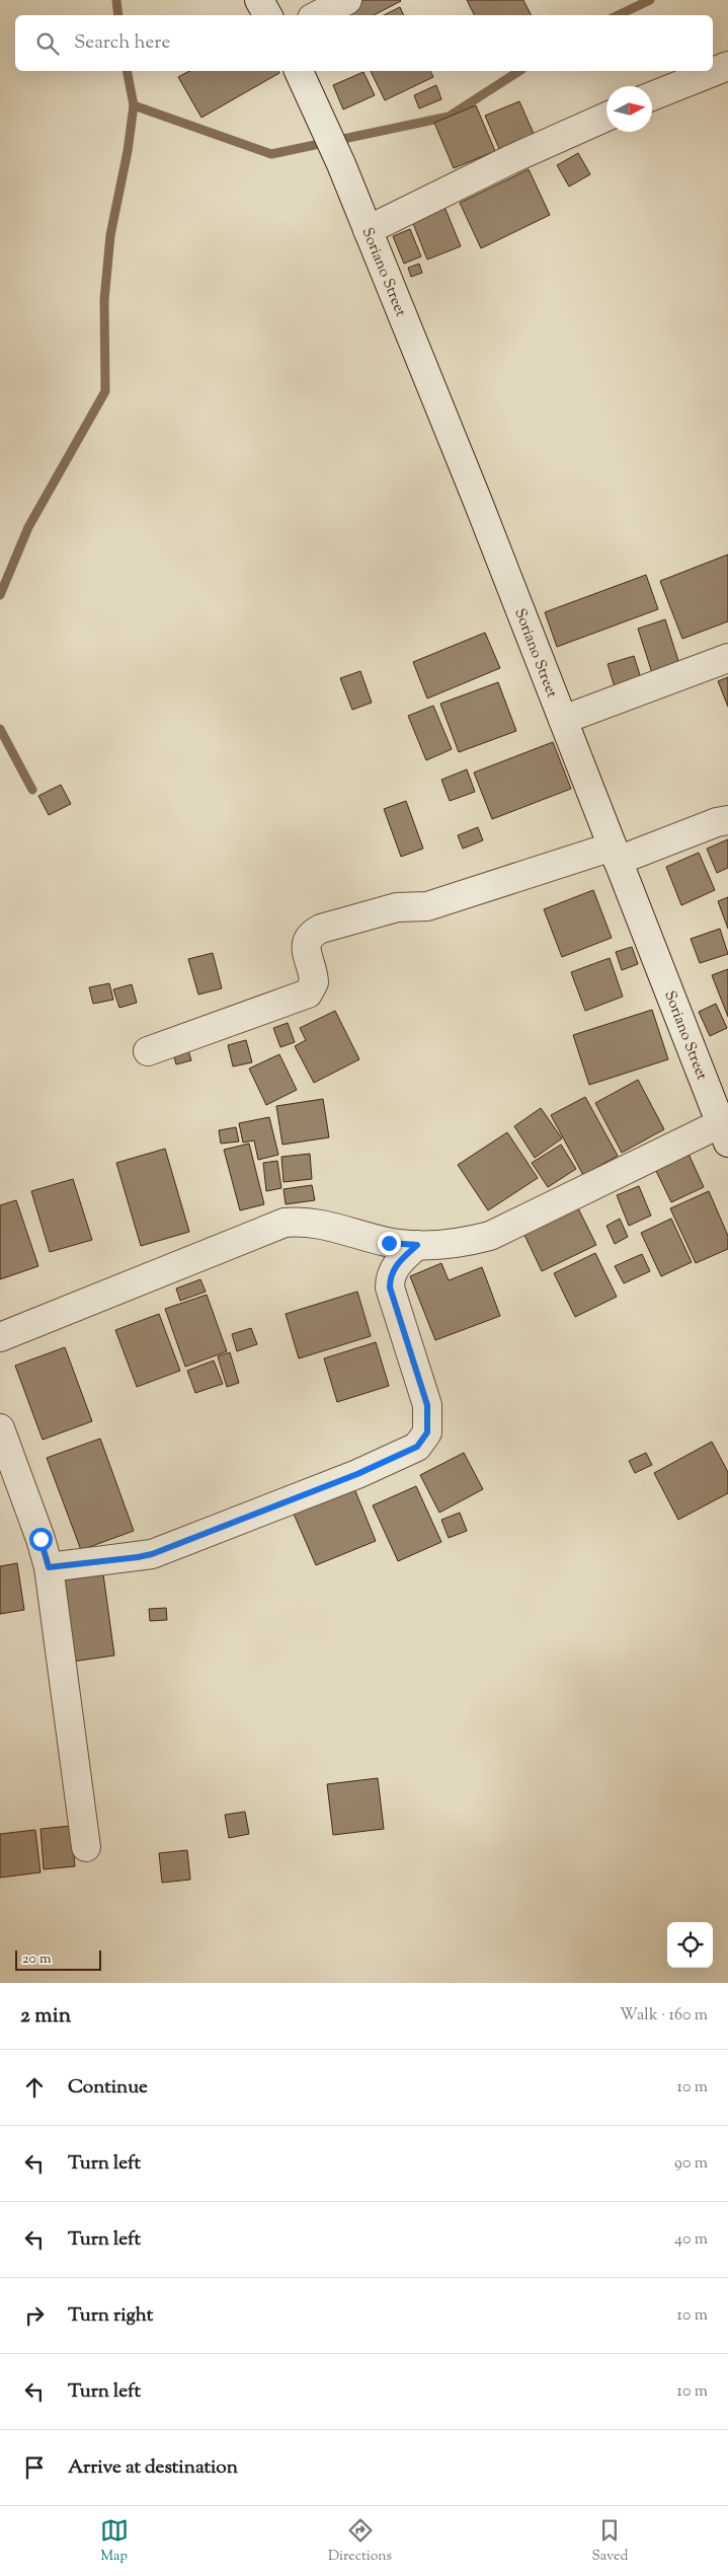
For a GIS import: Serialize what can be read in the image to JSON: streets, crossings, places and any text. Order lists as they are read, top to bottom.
{
  "streets": {
    "street": ["Soriano Street"]
  },
  "scale_bar": "20 m",
  "north": "right",
  "page": {
    "search": "Search here",
    "scale": "20 m",
    "heading": ["2 min", "Walk · 160 m"],
    "list": [
      ["Continue", "10 m"],
      ["Turn left", "90 m"],
      ["Turn left", "40 m"],
      ["Turn right", "10 m"],
      ["Turn left", "10 m"],
      "Arrive at destination"
    ],
    "nav": ["Map", "Directions", "Saved"]
  }
}
